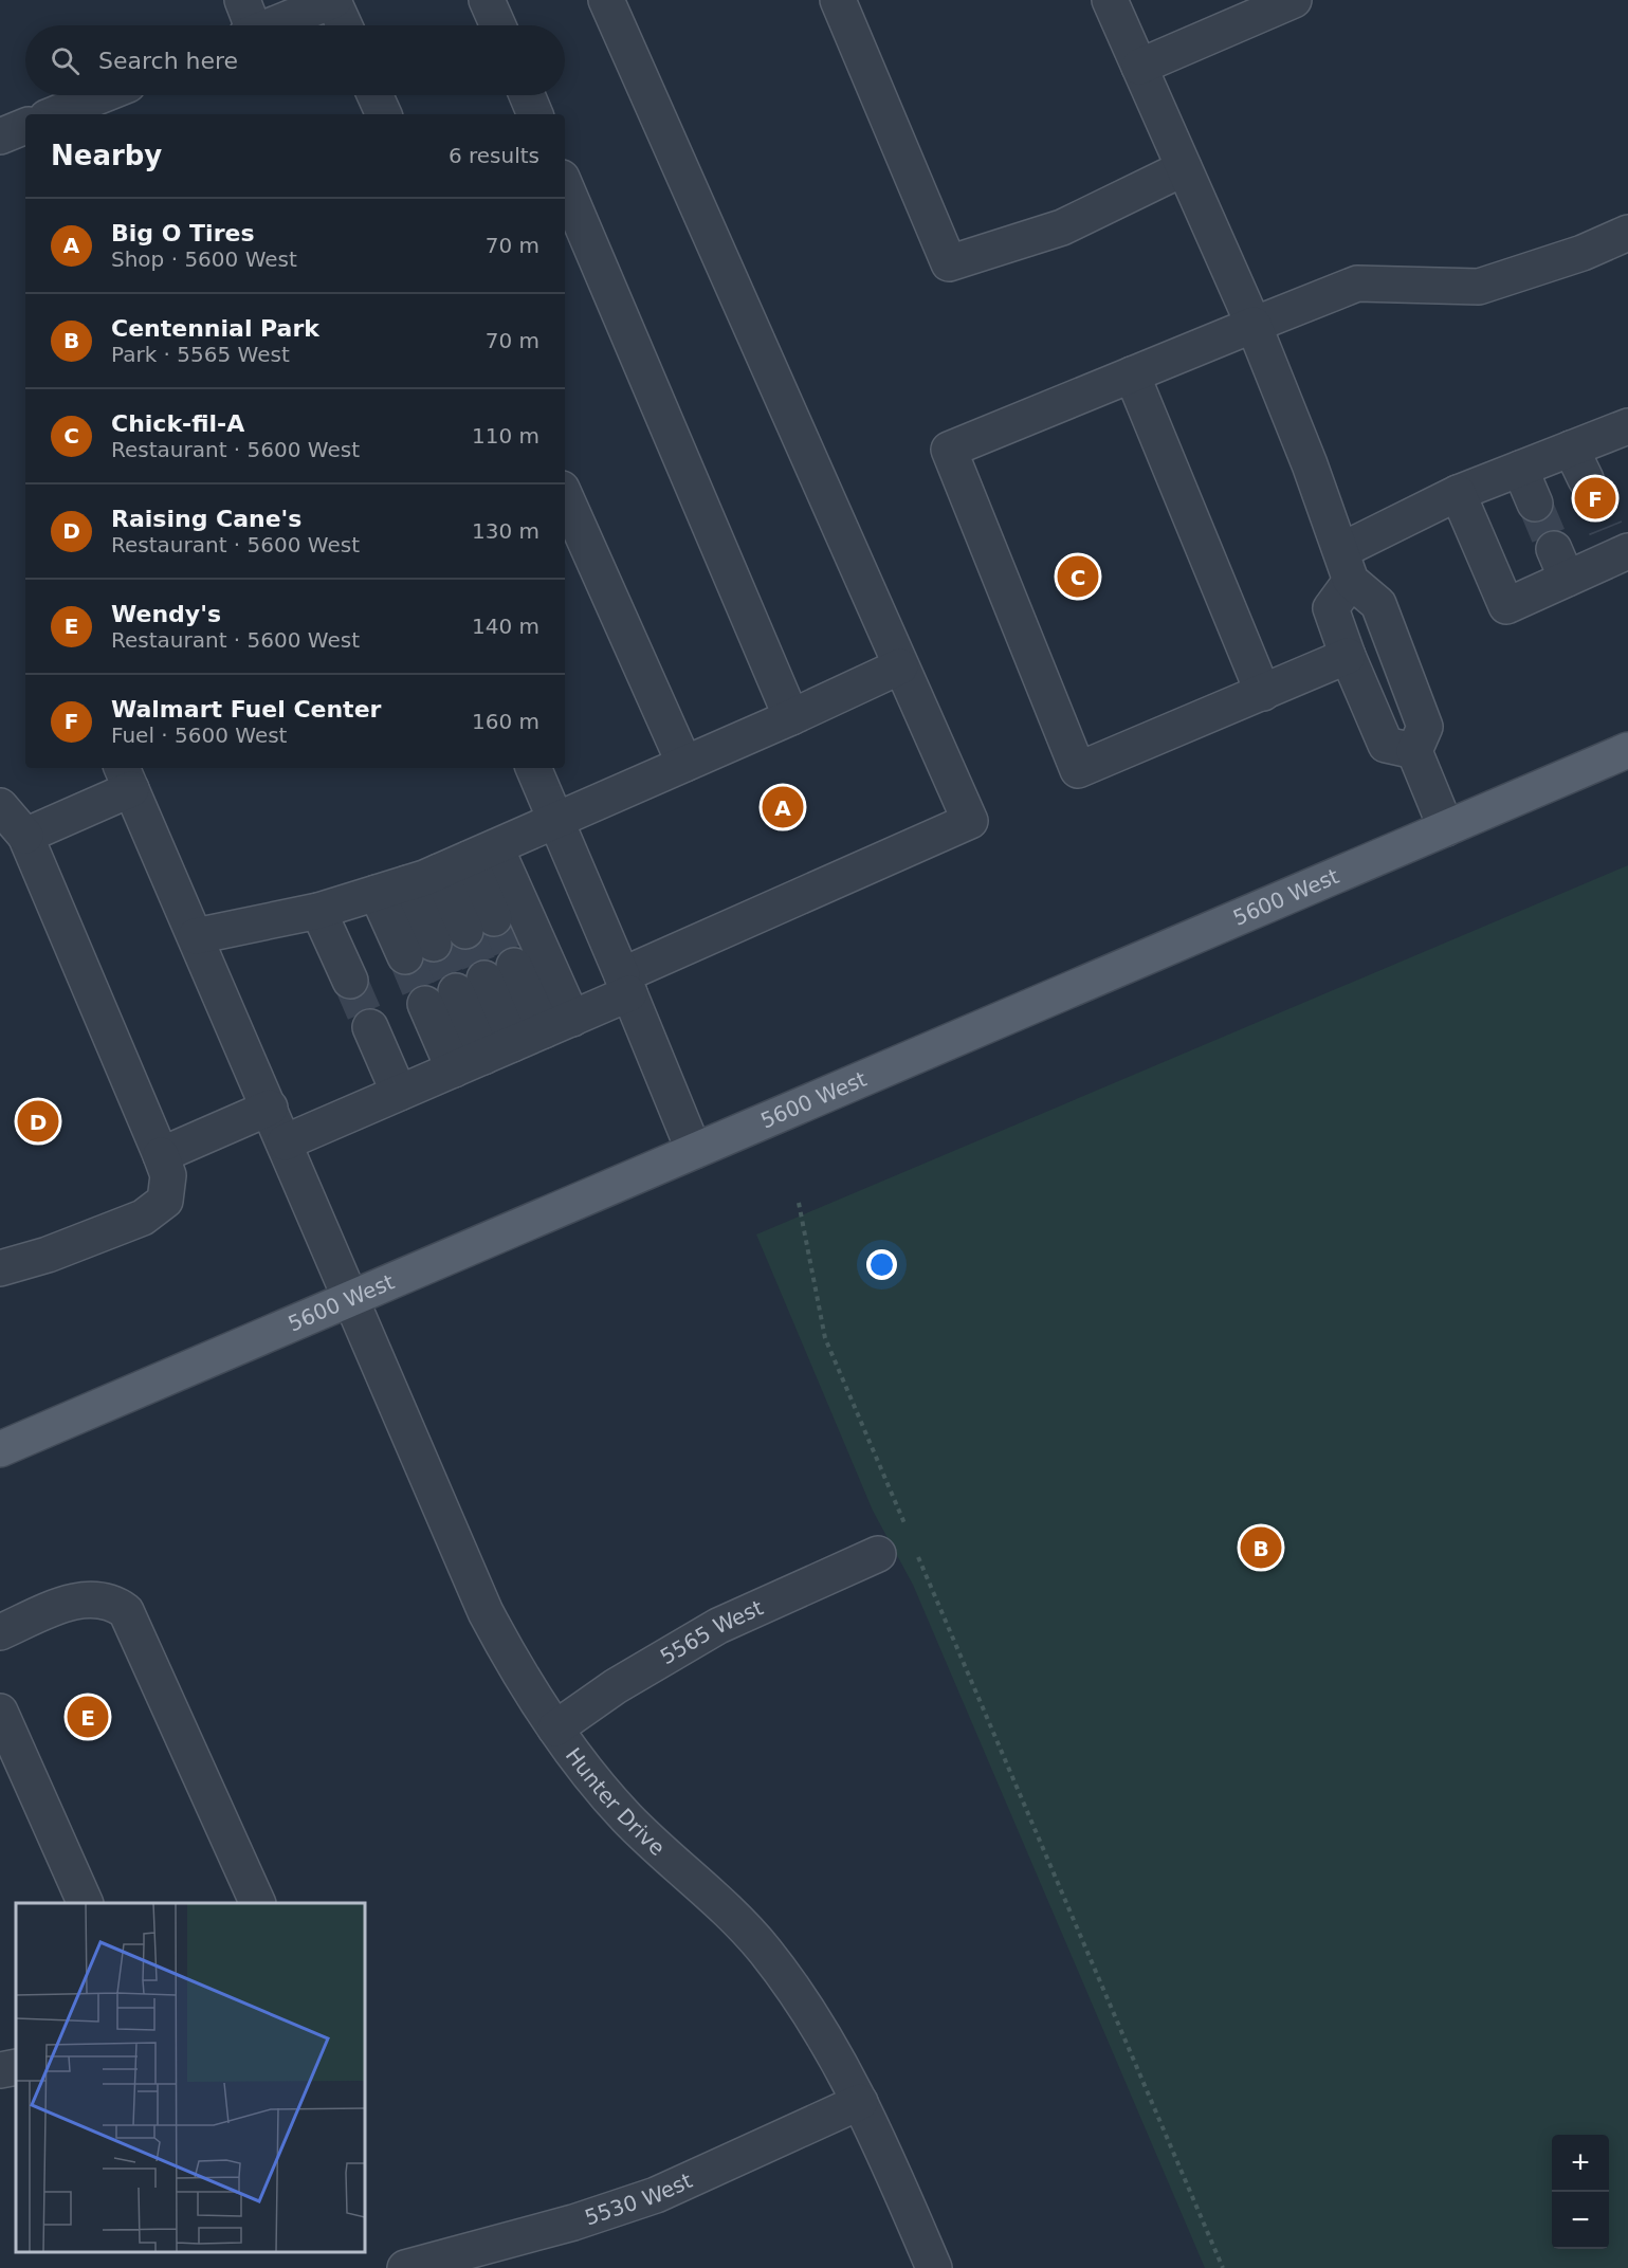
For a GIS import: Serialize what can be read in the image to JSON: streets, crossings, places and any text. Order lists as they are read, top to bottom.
{
  "streets": {
    "main road": ["5600 West"],
    "street": ["5565 West", "Hunter Drive", "5530 West"]
  },
  "crossings": [
    ["5600 West", "Hunter Drive"],
    ["5565 West", "Hunter Drive"],
    ["Hunter Drive", "5530 West"]
  ],
  "page": {
    "search": "Search here",
    "heading": ["Nearby", "6 results"],
    "list": [
      {
        "mark": "A",
        "name": "Big O Tires",
        "note": "Shop · 5600 West",
        "value": "70 m"
      },
      {
        "mark": "B",
        "name": "Centennial Park",
        "note": "Park · 5565 West",
        "value": "70 m"
      },
      {
        "mark": "C",
        "name": "Chick-fil-A",
        "note": "Restaurant · 5600 West",
        "value": "110 m"
      },
      {
        "mark": "D",
        "name": "Raising Cane's",
        "note": "Restaurant · 5600 West",
        "value": "130 m"
      },
      {
        "mark": "E",
        "name": "Wendy's",
        "note": "Restaurant · 5600 West",
        "value": "140 m"
      },
      {
        "mark": "F",
        "name": "Walmart Fuel Center",
        "note": "Fuel · 5600 West",
        "value": "160 m"
      }
    ],
    "pins": [
      "F",
      "C",
      "A",
      "D",
      "B",
      "E"
    ],
    "map_buttons": ["+", "−"]
  }
}
